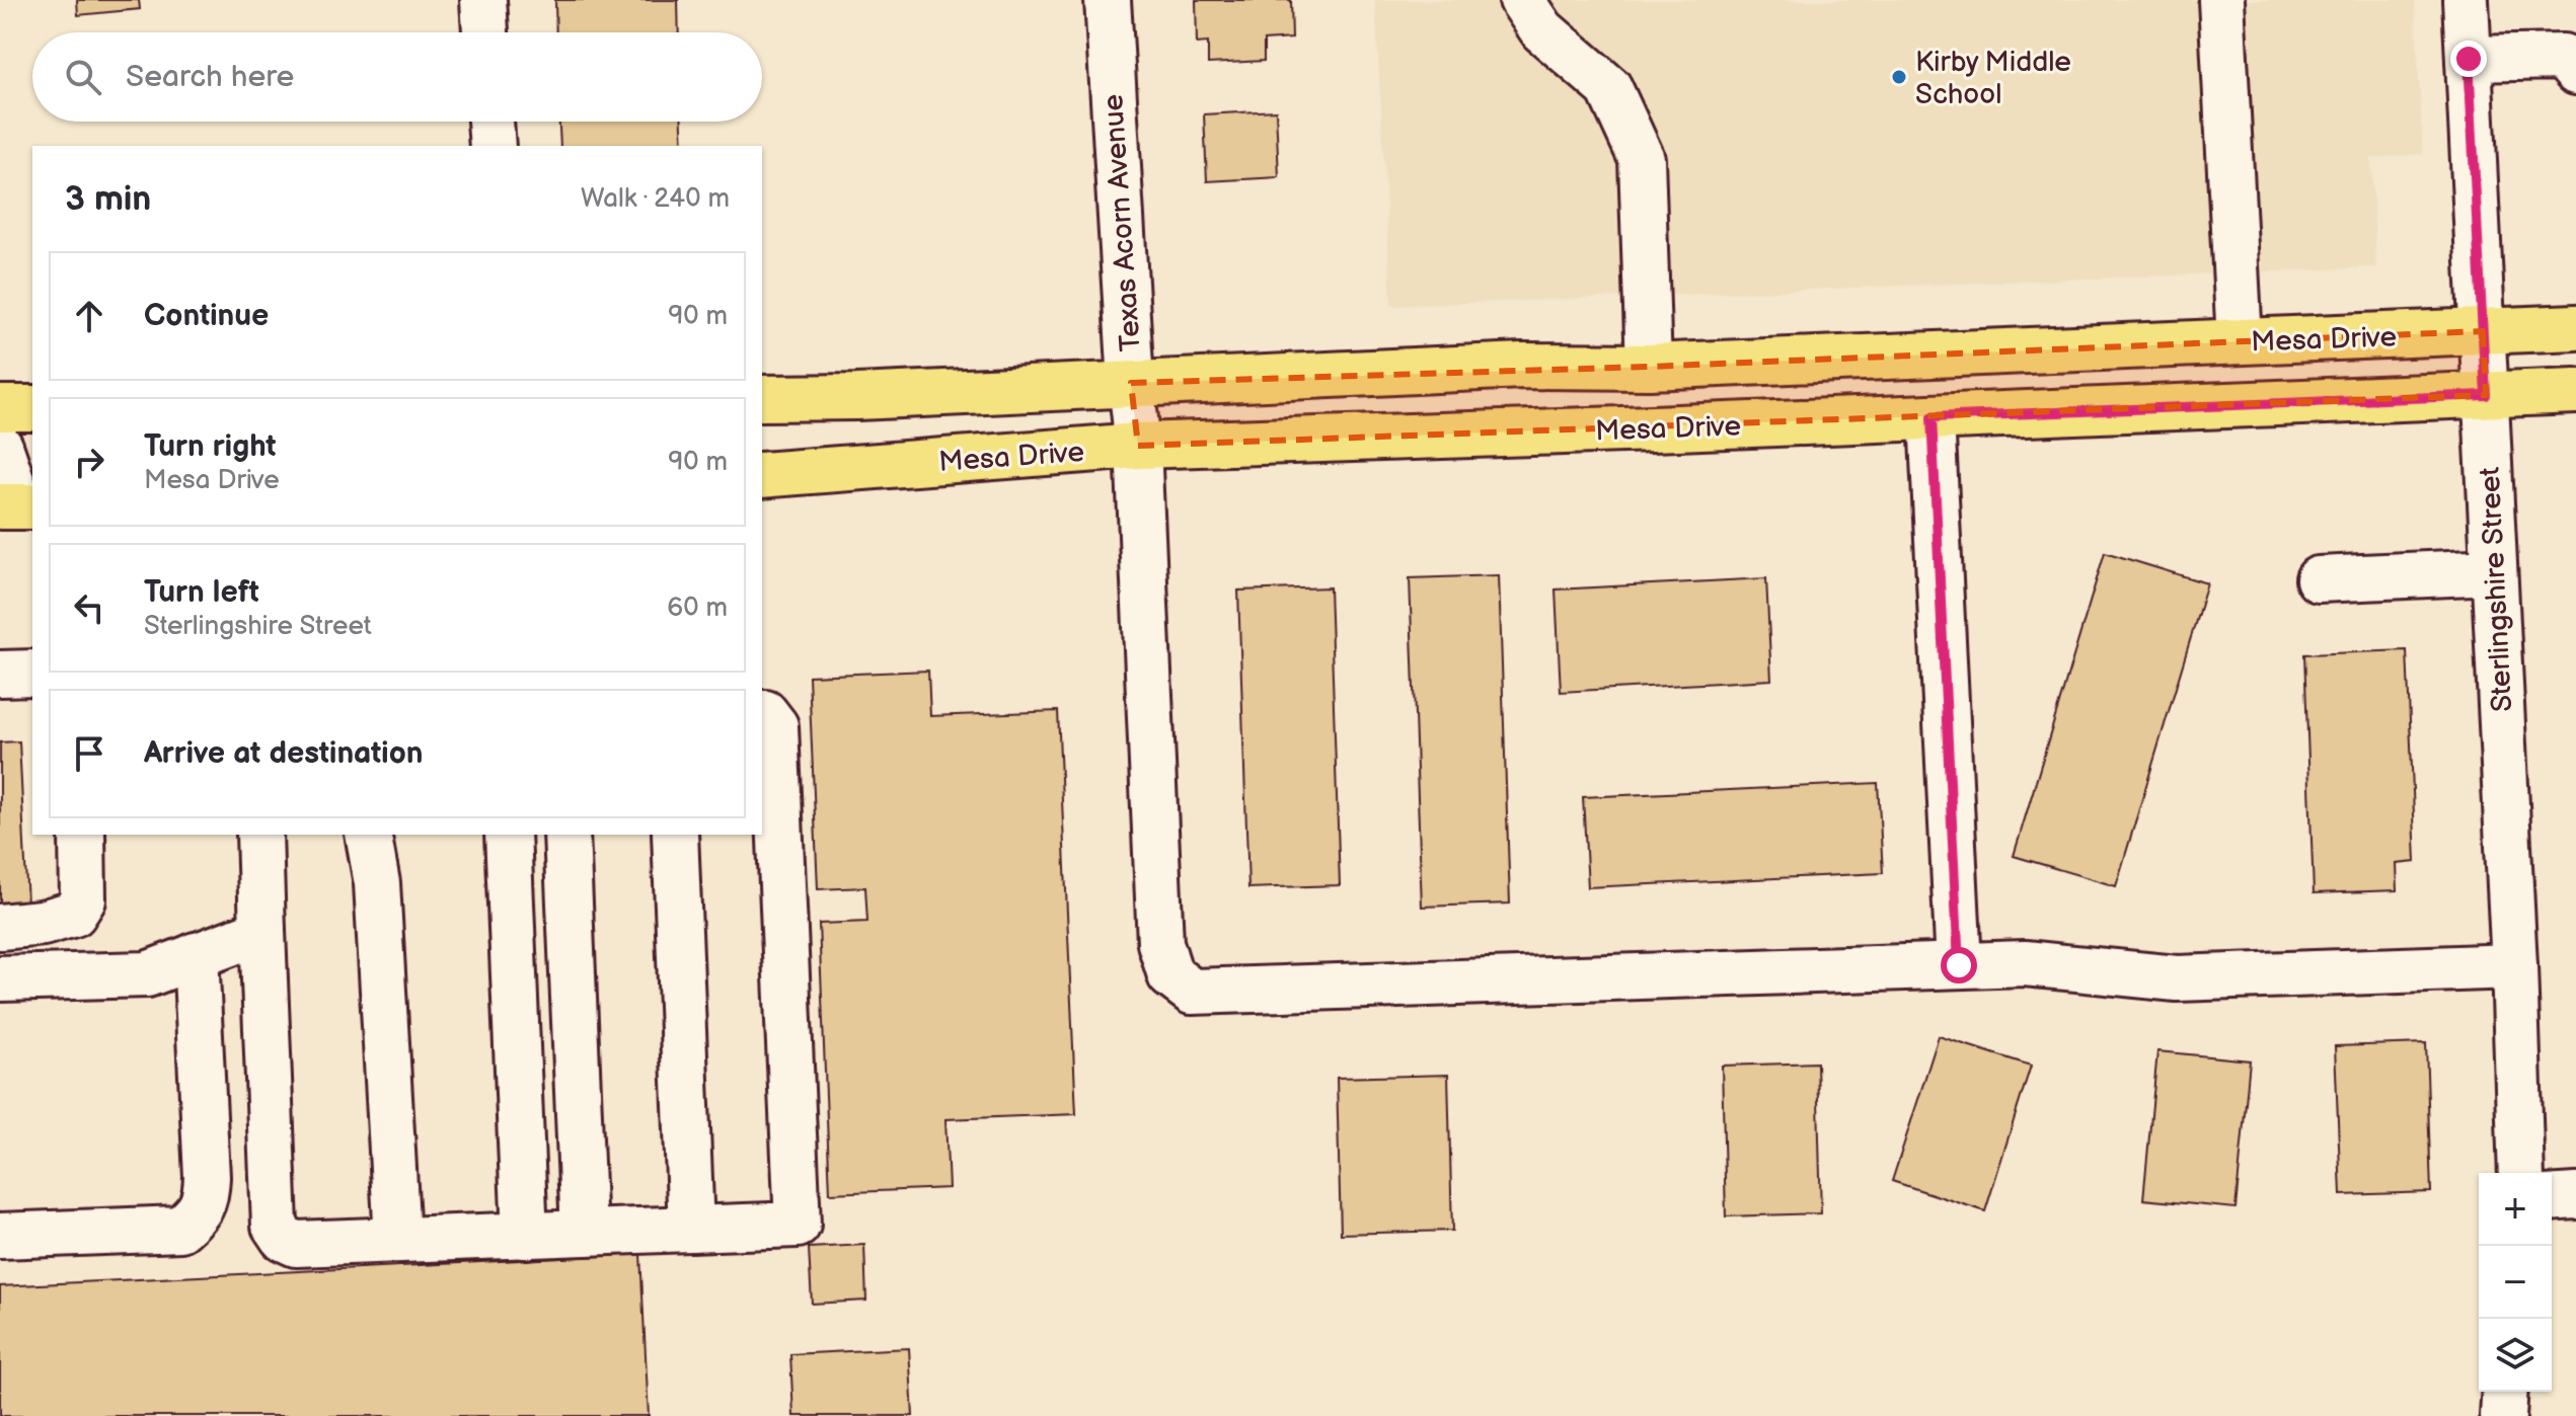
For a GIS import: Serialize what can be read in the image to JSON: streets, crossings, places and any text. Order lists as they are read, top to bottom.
{
  "streets": {
    "main road": ["Mesa Drive"],
    "street": ["Texas Acorn Avenue", "Sterlingshire Street"]
  },
  "crossings": [
    ["Texas Acorn Avenue", "Mesa Drive"],
    ["Texas Acorn Avenue", "Sterlingshire Street"],
    ["Mesa Drive", "Sterlingshire Street"]
  ],
  "places": ["Kirby Middle School"],
  "page": {
    "search": "Search here",
    "heading": ["3 min", "Walk · 240 m"],
    "list": [
      ["Continue", "90 m"],
      ["Turn right", "Mesa Drive", "90 m"],
      ["Turn left", "Sterlingshire Street", "60 m"],
      "Arrive at destination"
    ],
    "map_buttons": ["+", "−"]
  }
}
